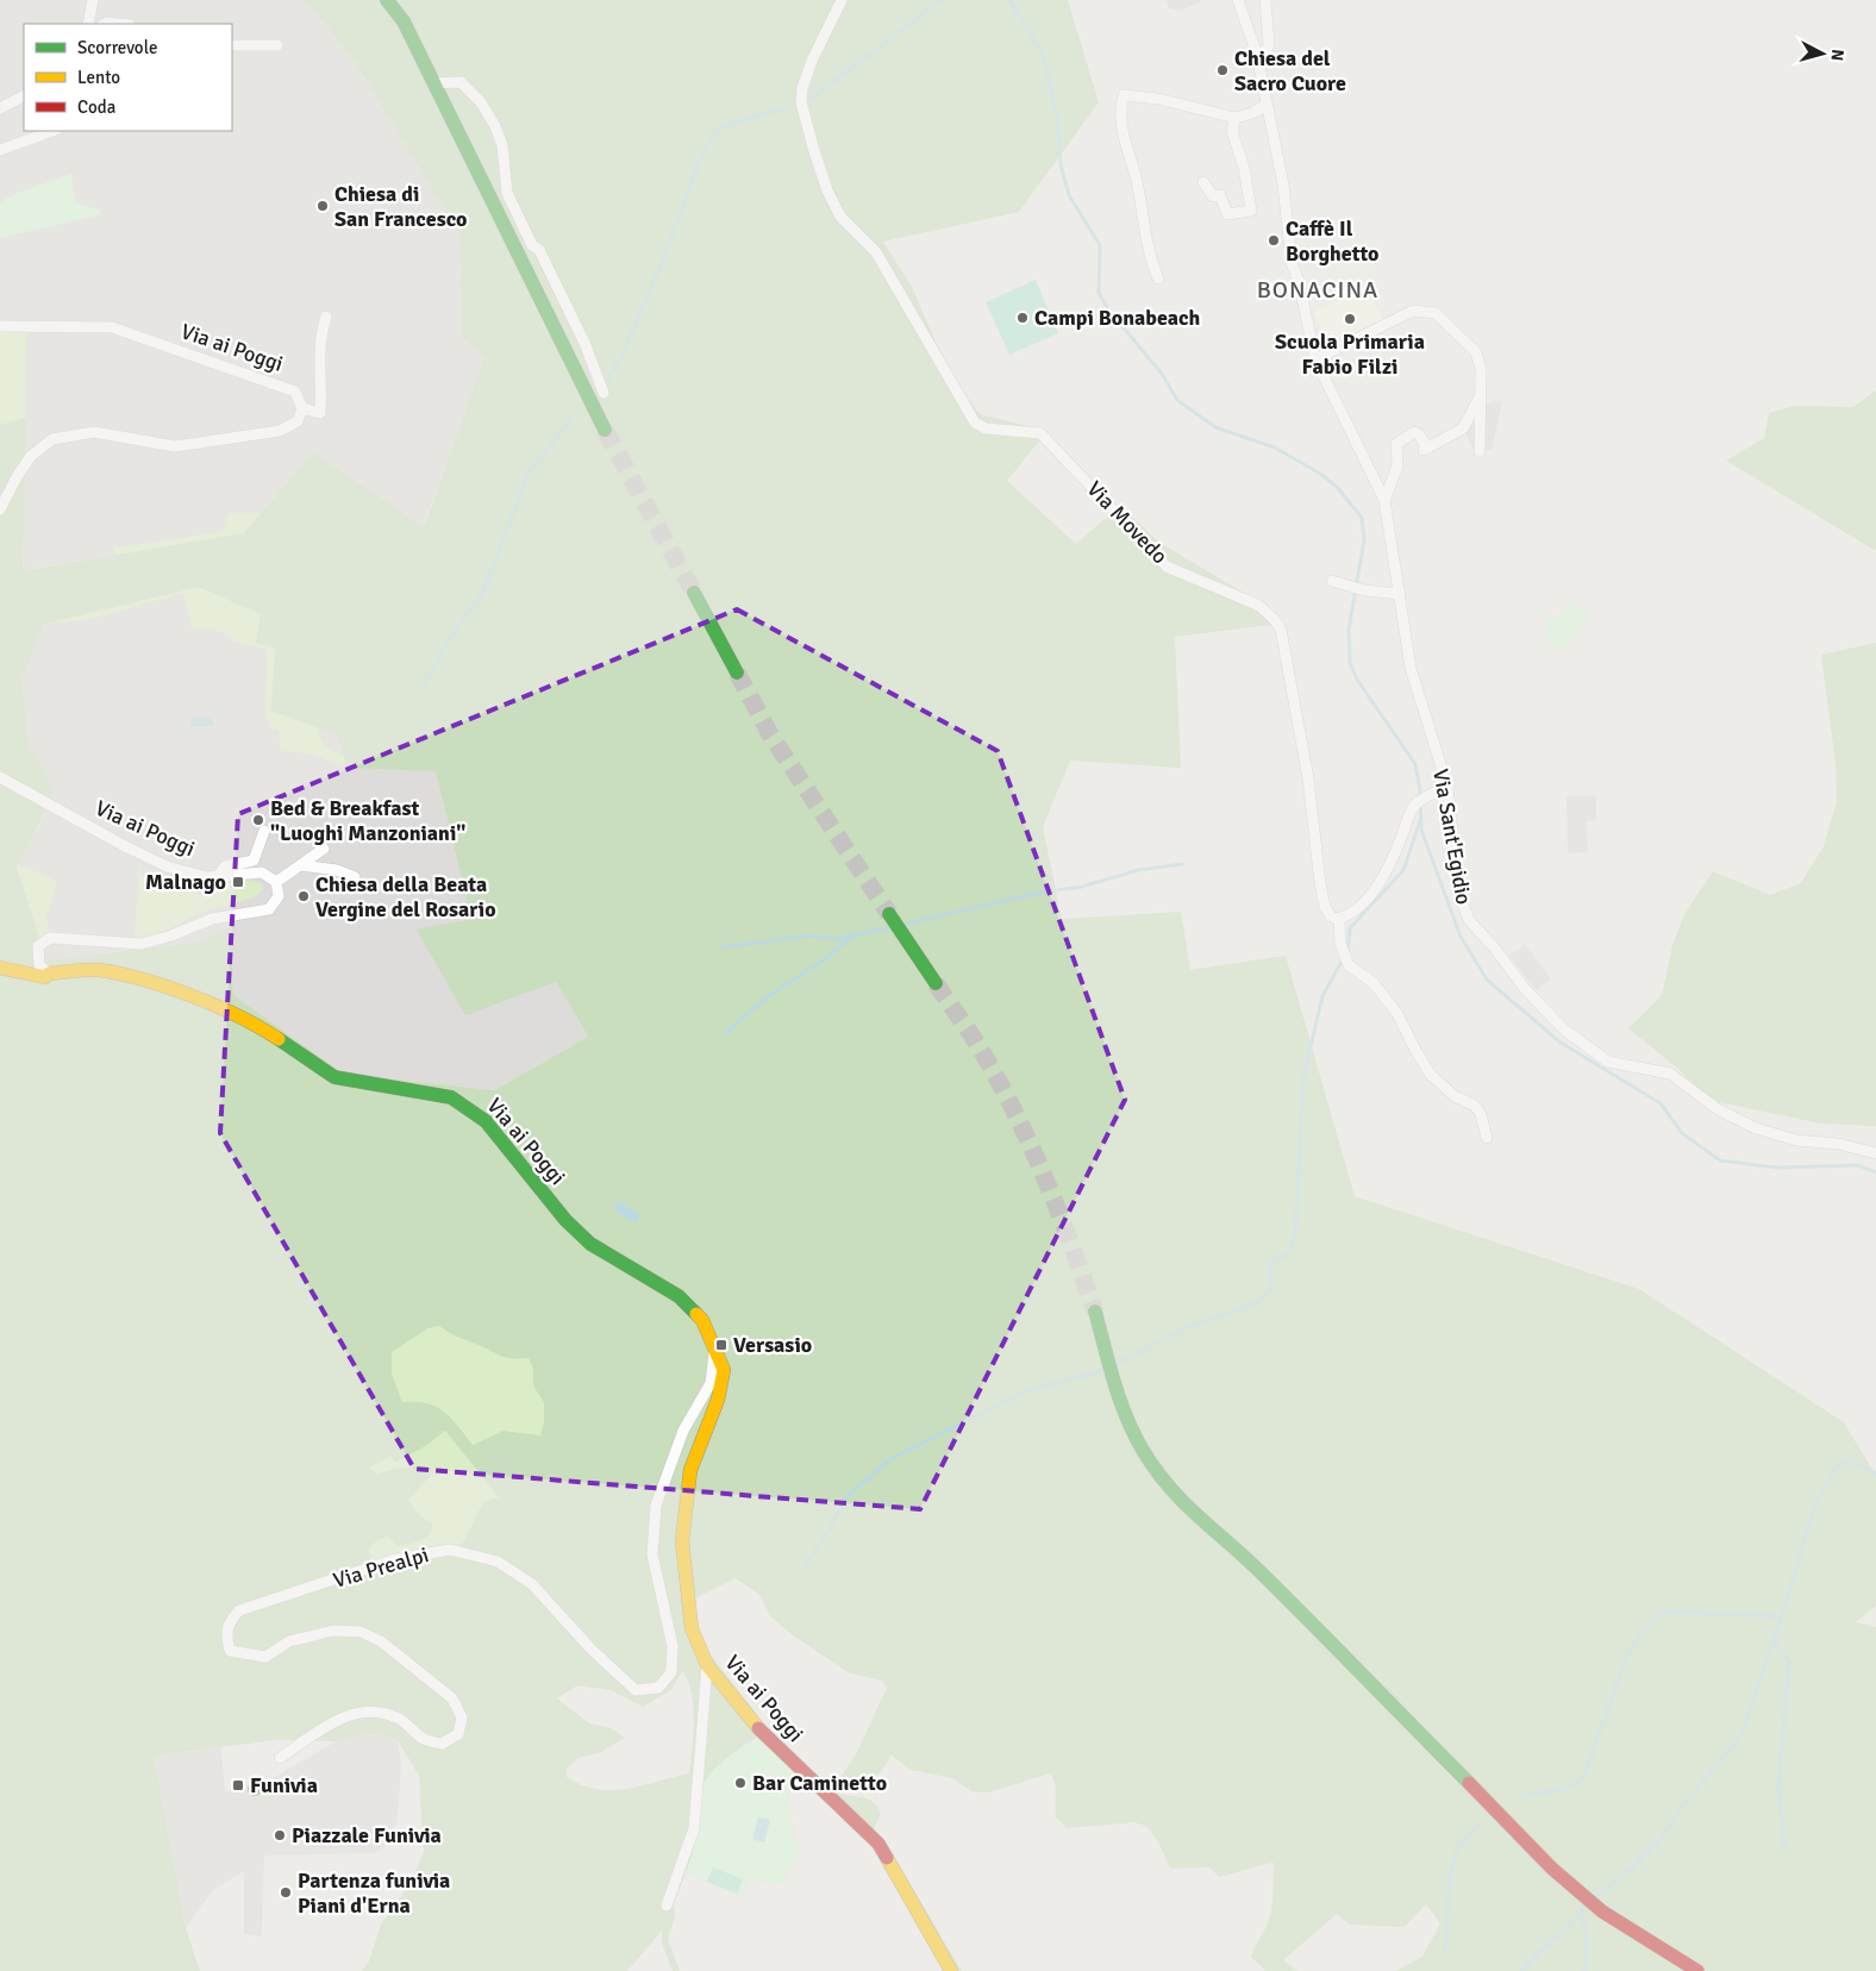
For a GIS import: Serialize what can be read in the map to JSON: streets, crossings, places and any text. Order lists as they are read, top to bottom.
{
  "streets": {
    "main road": ["Via ai Poggi"],
    "street": ["Via Movedo", "Via Sant'Egidio", "Via Prealpi"]
  },
  "crossings": [
    ["Via ai Poggi", "Via Prealpi"]
  ],
  "districts": ["BONACINA"],
  "places": {
    "other": [
      "Chiesa del Sacro Cuore",
      "Chiesa di San Francesco",
      "Caffè Il Borghetto",
      "Campi Bonabeach",
      "Scuola Primaria Fabio Filzi",
      "Bed & Breakfast \"Luoghi Manzoniani\"",
      "Chiesa della Beata Vergine del Rosario",
      "Bar Caminetto",
      "Piazzale Funivia",
      "Partenza funivia Piani d'Erna"
    ],
    "transit": ["Malnago", "Versasio", "Funivia"]
  },
  "legend": ["Scorrevole", "Lento", "Coda"],
  "north": "right"
}
